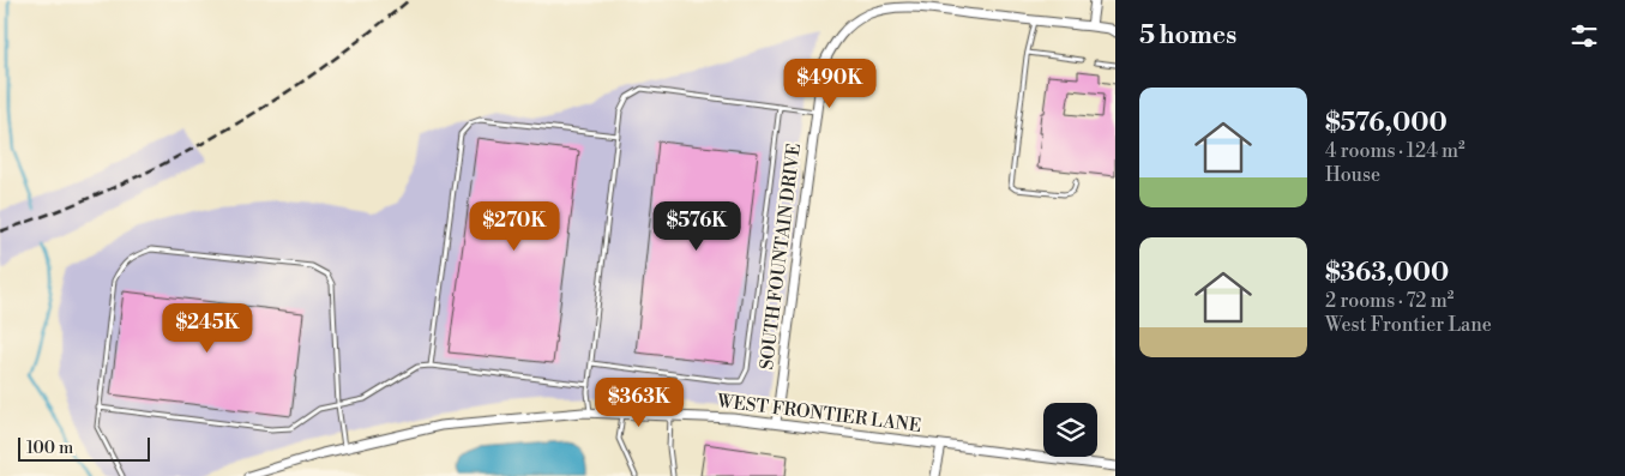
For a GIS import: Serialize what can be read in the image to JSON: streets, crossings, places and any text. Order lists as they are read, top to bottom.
{
  "streets": {
    "street": ["SOUTH FOUNTAIN DRIVE", "WEST FRONTIER LANE"]
  },
  "crossings": [
    ["SOUTH FOUNTAIN DRIVE", "WEST FRONTIER LANE"]
  ],
  "scale_bar": "100 m",
  "page": {
    "heading": "5 homes",
    "price": [
      "$490K",
      "$270K",
      "$576K",
      "$245K",
      "$363K"
    ],
    "list": [
      {
        "name": "$576,000",
        "note": "4 rooms · 124 m² · House"
      },
      {
        "name": "$363,000",
        "note": "2 rooms · 72 m² · West Frontier Lane"
      }
    ],
    "scale": "100 m"
  }
}
